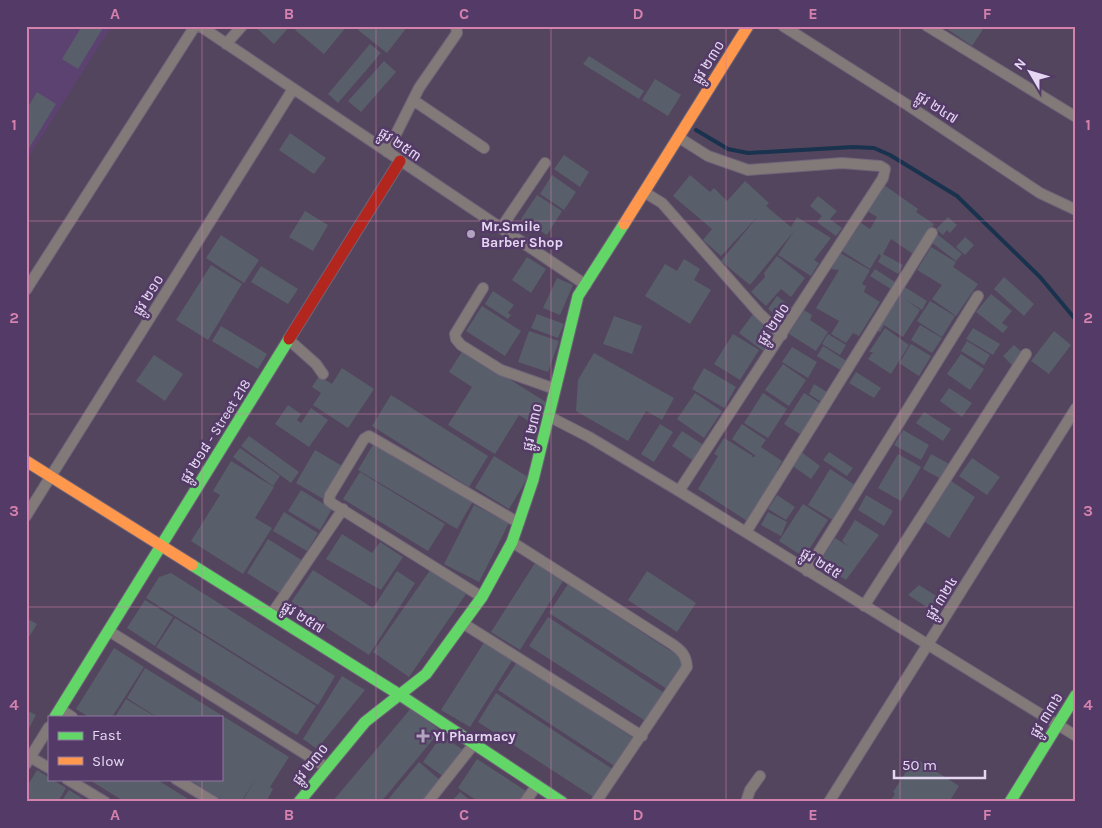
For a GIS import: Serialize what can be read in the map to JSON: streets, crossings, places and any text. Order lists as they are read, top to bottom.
{
  "streets": {
    "street": [
      "ផ្លូវ ២៣០",
      "ផ្លូវ ២៤៧",
      "ផ្លូវ ២៥៣",
      "ផ្លូវ ២១០",
      "ផ្លូវ ២៧០",
      "ផ្លូវ ២១៨ - Street 218",
      "ផ្លូវ ២៥៥",
      "ផ្លូវ ៣២៤",
      "ផ្លូវ ២៥៧",
      "ផ្លូវ ៣៣៦"
    ]
  },
  "crossings": [
    ["ផ្លូវ ២៣០", "ផ្លូវ ២៥៣"],
    ["ផ្លូវ ២៣០", "ផ្លូវ ២៧០"],
    ["ផ្លូវ ២៣០", "ផ្លូវ ២៥៥"],
    ["ផ្លូវ ២៣០", "ផ្លូវ ២៥៧"],
    ["ផ្លូវ ២៥៣", "ផ្លូវ ២១០"],
    ["ផ្លូវ ២៥៣", "ផ្លូវ ២១៨ - Street 218"],
    ["ផ្លូវ ២១០", "ផ្លូវ ២៥៧"],
    ["ផ្លូវ ២៧០", "ផ្លូវ ២៥៥"],
    ["ផ្លូវ ២១៨ - Street 218", "ផ្លូវ ២៥៧"],
    ["ផ្លូវ ២៥៥", "ផ្លូវ ៣២៤"],
    ["ផ្លូវ ២៥៥", "ផ្លូវ ៣៣៦"]
  ],
  "places": {
    "other": ["Mr.Smile Barber Shop"],
    "health": ["YI Pharmacy"]
  },
  "legend": ["Fast", "Slow"],
  "scale_bar": "50 m",
  "north": "top left",
  "grid": {
    "columns": [
      "A",
      "B",
      "C",
      "D",
      "E",
      "F"
    ],
    "rows": [
      "1",
      "2",
      "3",
      "4"
    ]
  }
}
